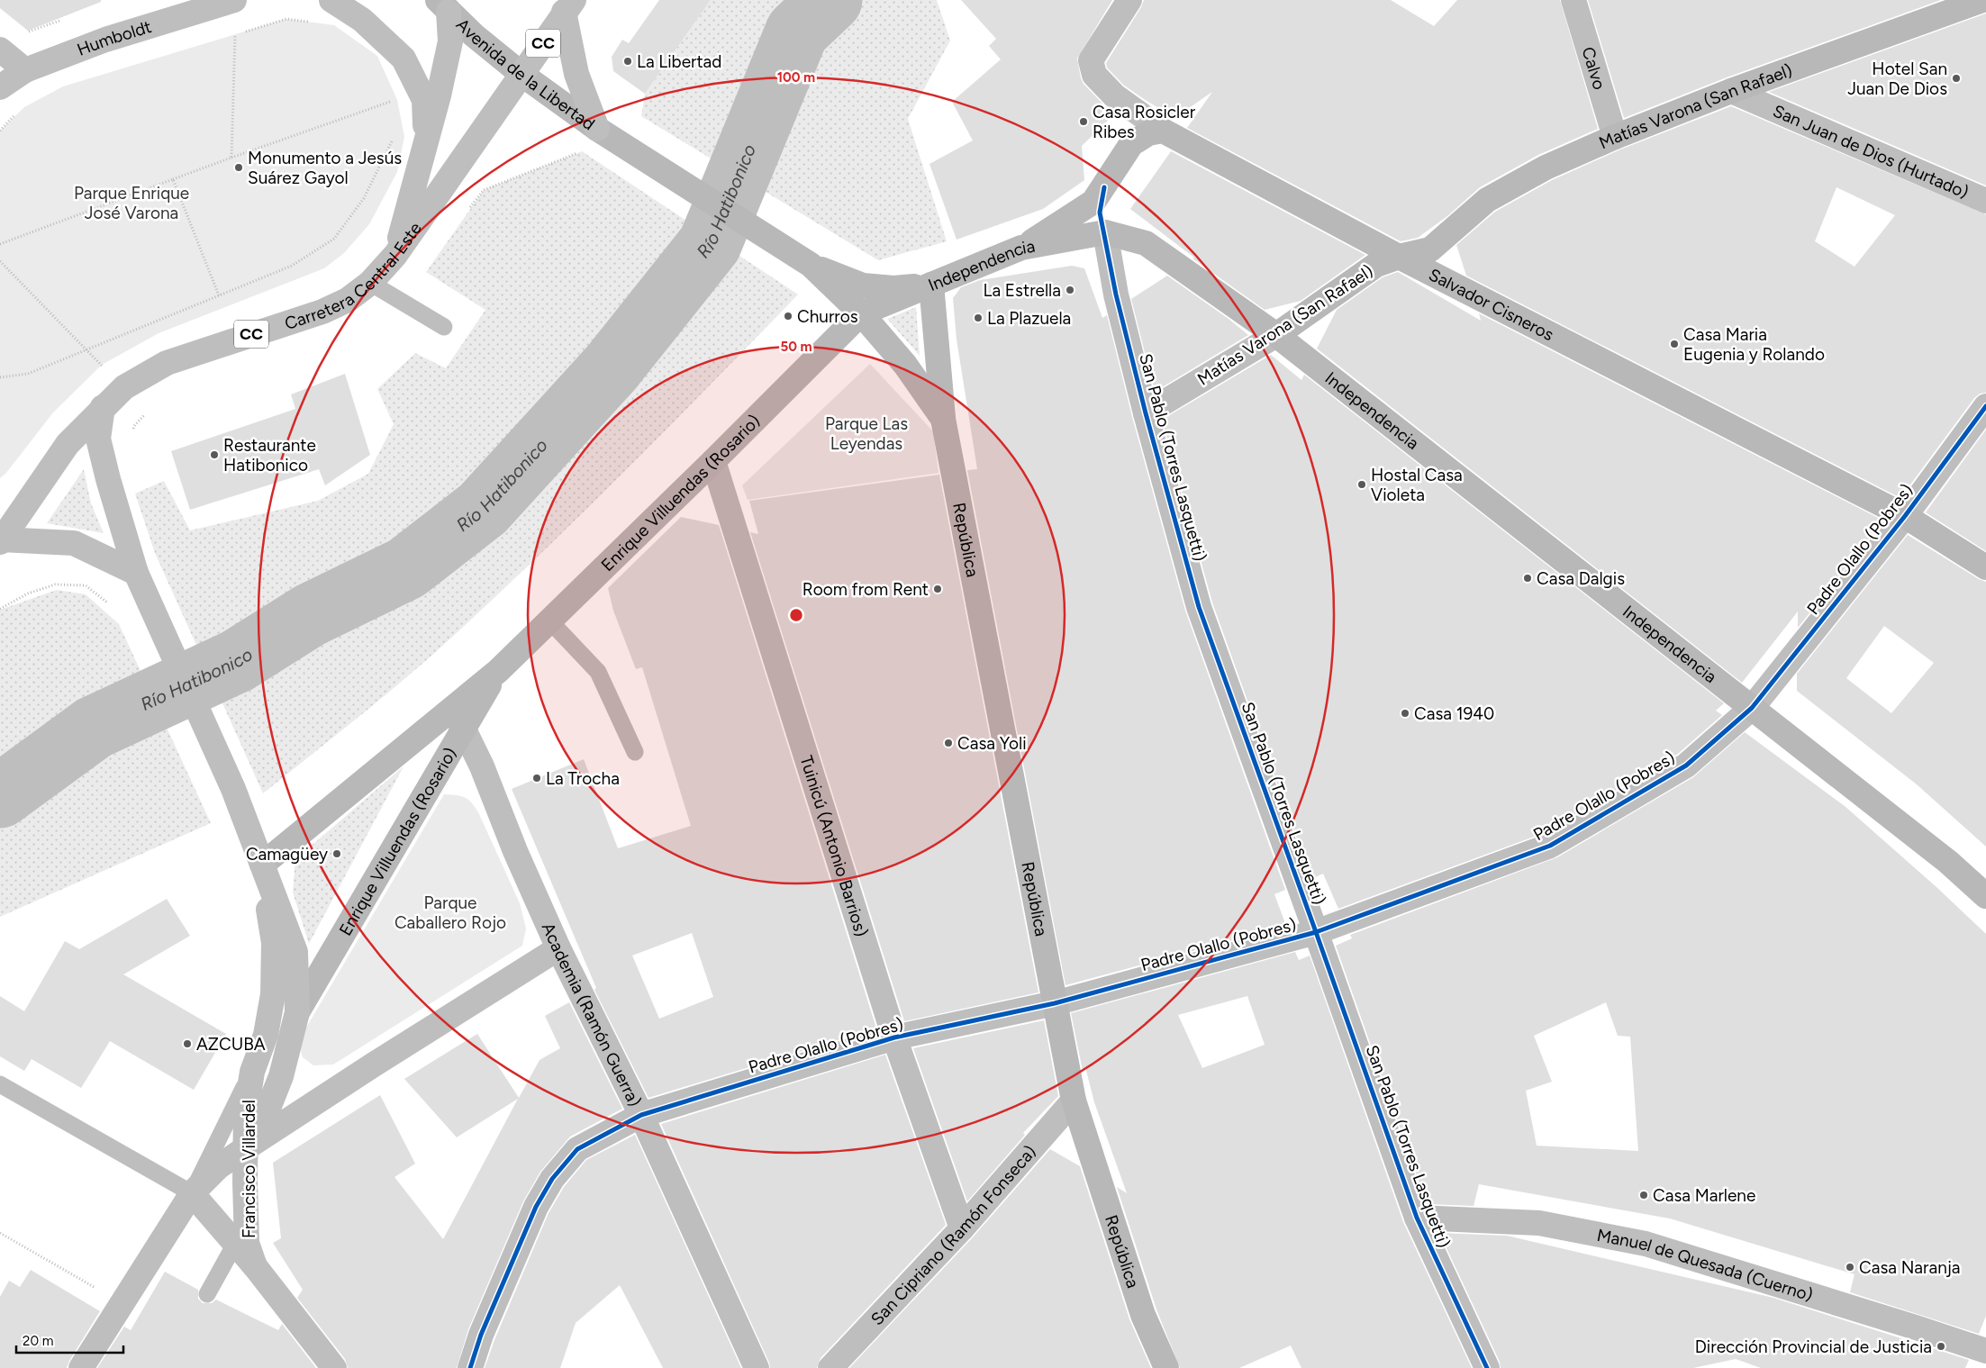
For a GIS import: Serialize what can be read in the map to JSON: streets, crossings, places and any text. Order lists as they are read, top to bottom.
{
  "streets": {
    "street": [
      "Humboldt",
      "CC",
      "Calvo",
      "Avenida de la Libertad",
      "Matías Varona (San Rafael)",
      "San Juan de Dios (Hurtado)",
      "Independencia",
      "Carretera Central Este",
      "Salvador Cisneros",
      "San Pablo (Torres Lasquetti)",
      "Enrique Villuendas (Rosario)",
      "República",
      "Padre Olallo (Pobres)",
      "Tuinicú (Antonio Barrios)",
      "Academia (Ramón Guerra)",
      "Francisco Villardel",
      "San Cipriano (Ramón Fonseca)",
      "Manuel de Quesada (Cuerno)"
    ]
  },
  "crossings": [
    ["CC", "Avenida de la Libertad"],
    ["CC", "Carretera Central Este"],
    ["Calvo", "Matías Varona (San Rafael)"],
    ["Avenida de la Libertad", "Carretera Central Este"],
    ["Avenida de la Libertad", "República"],
    ["Matías Varona (San Rafael)", "San Juan de Dios (Hurtado)"],
    ["Matías Varona (San Rafael)", "Independencia"],
    ["Matías Varona (San Rafael)", "Salvador Cisneros"],
    ["Matías Varona (San Rafael)", "San Pablo (Torres Lasquetti)"],
    ["Independencia", "San Pablo (Torres Lasquetti)"],
    ["Independencia", "Enrique Villuendas (Rosario)"],
    ["Independencia", "República"],
    ["Independencia", "Padre Olallo (Pobres)"],
    ["Salvador Cisneros", "Padre Olallo (Pobres)"],
    ["San Pablo (Torres Lasquetti)", "Padre Olallo (Pobres)"],
    ["San Pablo (Torres Lasquetti)", "Manuel de Quesada (Cuerno)"],
    ["Enrique Villuendas (Rosario)", "República"],
    ["Enrique Villuendas (Rosario)", "Tuinicú (Antonio Barrios)"],
    ["Enrique Villuendas (Rosario)", "Academia (Ramón Guerra)"],
    ["Enrique Villuendas (Rosario)", "Francisco Villardel"],
    ["República", "Padre Olallo (Pobres)"],
    ["República", "San Cipriano (Ramón Fonseca)"],
    ["Padre Olallo (Pobres)", "Tuinicú (Antonio Barrios)"],
    ["Padre Olallo (Pobres)", "Academia (Ramón Guerra)"],
    ["Tuinicú (Antonio Barrios)", "San Cipriano (Ramón Fonseca)"]
  ],
  "water": ["Río Hatibonico"],
  "parks": ["Parque Enrique José Varona", "Parque Las Leyendas", "Parque Caballero Rojo"],
  "places": [
    "La Libertad",
    "Hotel San Juan De Dios",
    "Casa Rosicler Ribes",
    "Monumento a Jesús Suárez Gayol",
    "La Estrella",
    "Churros",
    "La Plazuela",
    "Casa Maria Eugenia y Rolando",
    "Restaurante Hatibonico",
    "Hostal Casa Violeta",
    "Casa Dalgis",
    "Room from Rent",
    "Casa 1940",
    "Casa Yoli",
    "La Trocha",
    "Camagüey",
    "AZCUBA",
    "Casa Marlene",
    "Casa Naranja",
    "Dirección Provincial de Justicia"
  ],
  "scale_bar": "20 m",
  "rings": ["100 m", "50 m"]
}
